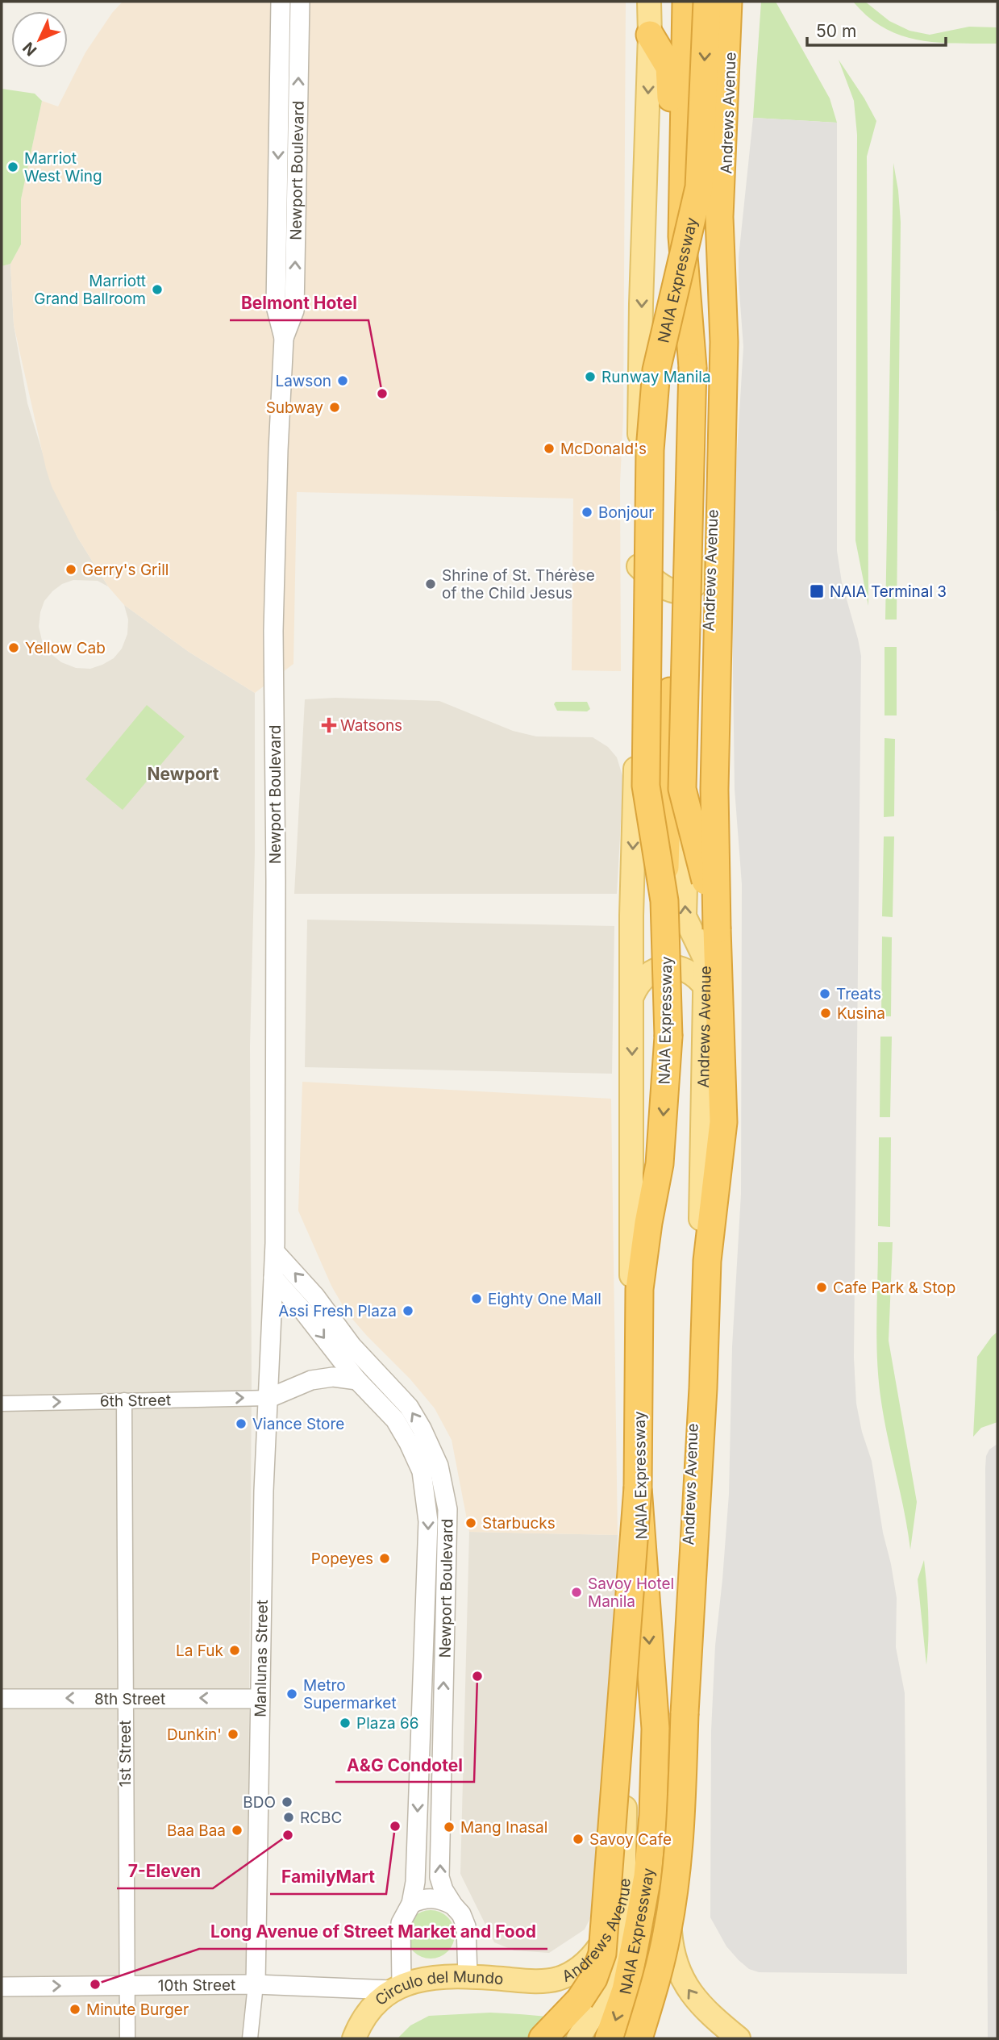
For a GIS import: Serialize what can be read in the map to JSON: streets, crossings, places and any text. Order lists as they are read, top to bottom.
{
  "streets": {
    "highway": ["NAIA Expressway"],
    "main road": ["Andrews Avenue", "Circulo del Mundo"],
    "street": [
      "Newport Boulevard",
      "6th Street",
      "Manlunas Street",
      "8th Street",
      "1st Street",
      "10th Street"
    ]
  },
  "crossings": [
    ["Andrews Avenue", "NAIA Expressway"],
    ["Andrews Avenue", "Circulo del Mundo"],
    ["Newport Boulevard", "Manlunas Street"],
    ["Newport Boulevard", "10th Street"],
    ["Newport Boulevard", "Circulo del Mundo"],
    ["6th Street", "Manlunas Street"],
    ["6th Street", "1st Street"],
    ["Manlunas Street", "8th Street"],
    ["Manlunas Street", "10th Street"],
    ["8th Street", "1st Street"],
    ["1st Street", "10th Street"],
    ["10th Street", "Circulo del Mundo"]
  ],
  "one_way": ["6th Street", "8th Street"],
  "districts": ["Newport"],
  "places": {
    "other": [
      "Marriot West Wing",
      "Marriott Grand Ballroom",
      "Runway Manila",
      "Lawson",
      "Belmont Hotel",
      "Subway",
      "McDonald's",
      "Bonjour",
      "Gerry's Grill",
      "Shrine of St. Thérèse of the Child Jesus",
      "Yellow Cab",
      "Treats",
      "Kusina",
      "Cafe Park & Stop",
      "Eighty One Mall",
      "Assi Fresh Plaza",
      "Viance Store",
      "Starbucks",
      "Popeyes",
      "Savoy Hotel Manila",
      "La Fuk",
      "A&G Condotel",
      "Metro Supermarket",
      "Plaza 66",
      "Dunkin'",
      "BDO",
      "RCBC",
      "FamilyMart",
      "Mang Inasal",
      "Baa Baa",
      "7-Eleven",
      "Savoy Cafe",
      "Long Avenue of Street Market and Food",
      "Minute Burger"
    ],
    "transit": ["NAIA Terminal 3"],
    "health": ["Watsons"]
  },
  "scale_bar": "50 m",
  "north": "bottom left"
}
